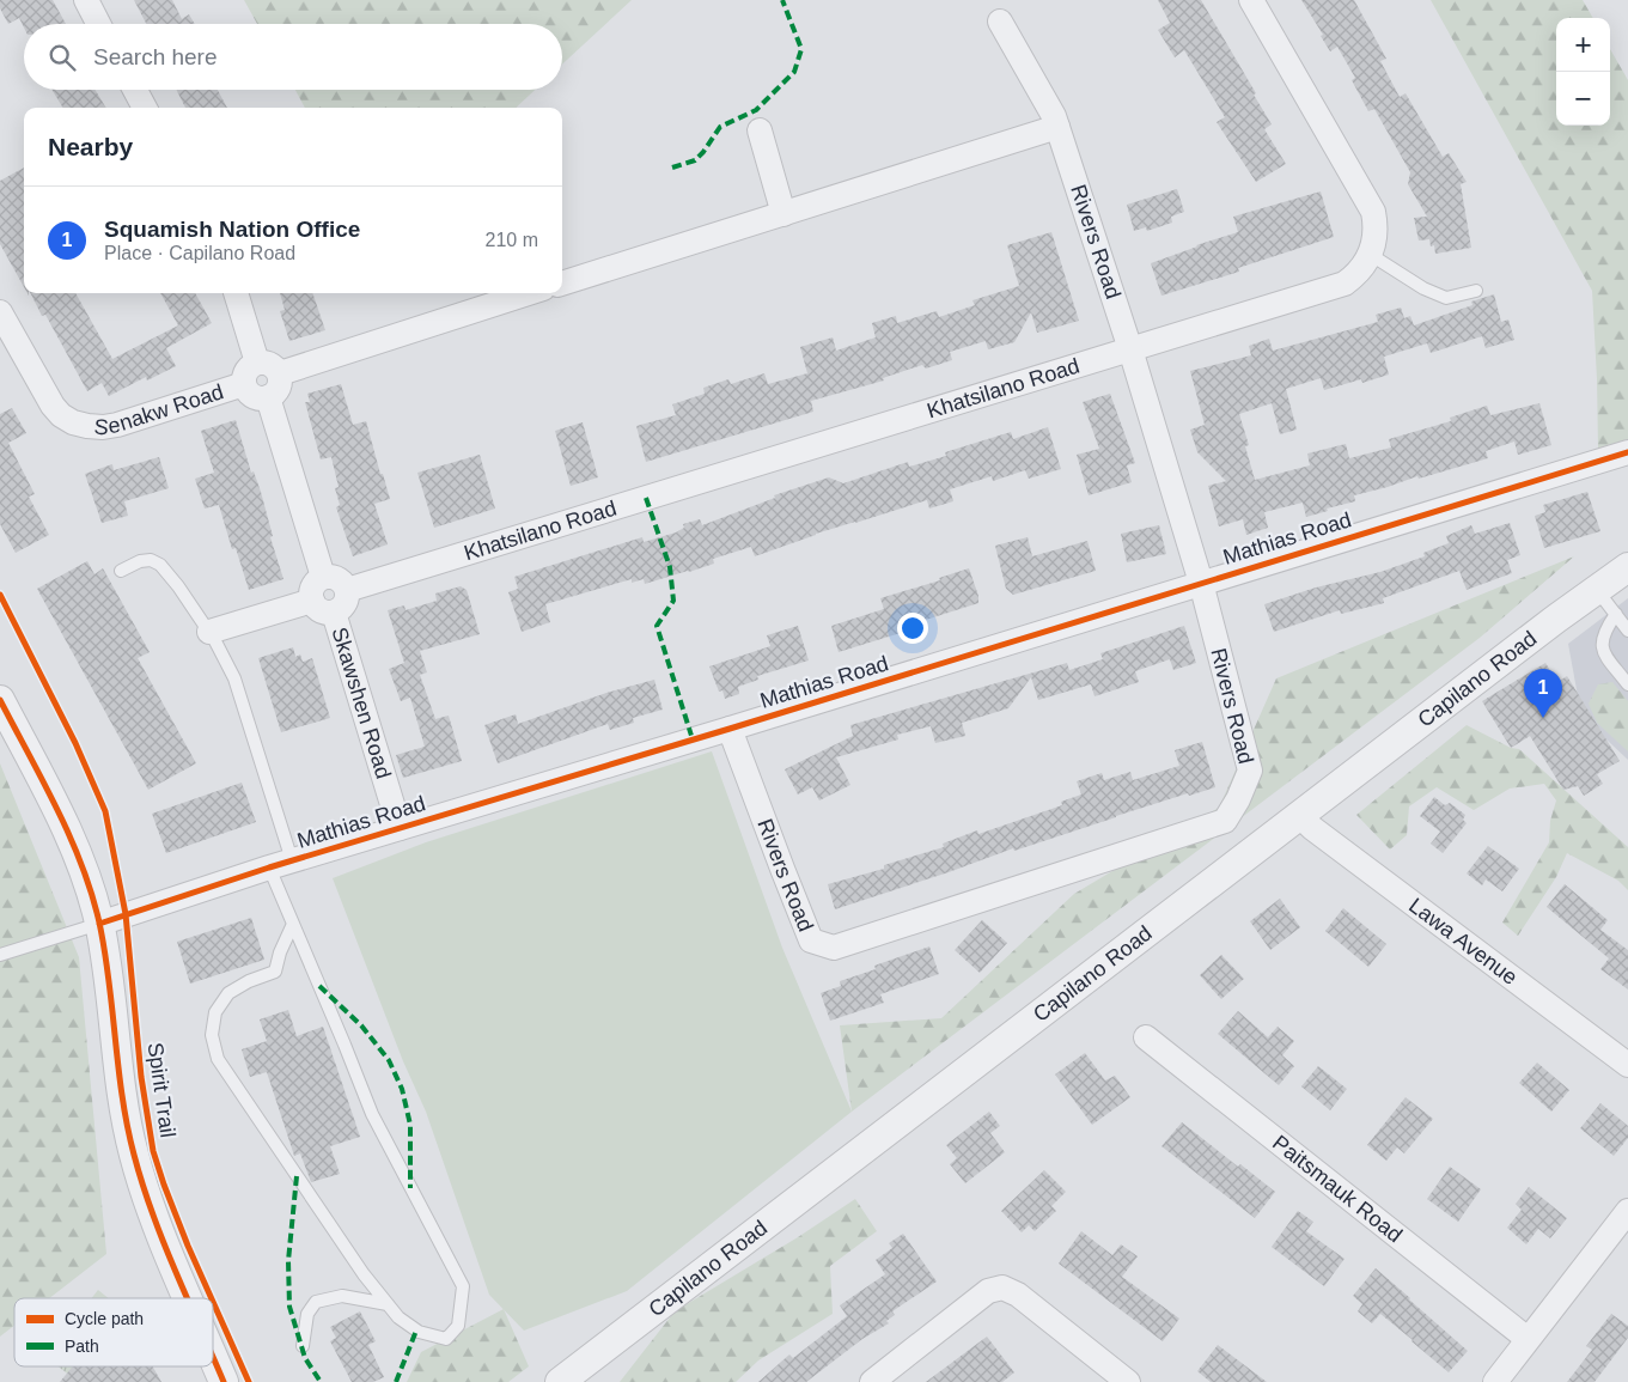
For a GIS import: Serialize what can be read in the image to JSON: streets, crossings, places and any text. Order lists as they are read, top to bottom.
{
  "streets": {
    "street": [
      "Rivers Road",
      "Khatsilano Road",
      "Senakw Road",
      "Mathias Road",
      "Capilano Road",
      "Skawshen Road",
      "Lawa Avenue",
      "Paitsmauk Road"
    ],
    "cycle path": ["Spirit Trail"]
  },
  "crossings": [
    ["Rivers Road", "Khatsilano Road"],
    ["Rivers Road", "Mathias Road"],
    ["Khatsilano Road", "Skawshen Road"],
    ["Mathias Road", "Skawshen Road"],
    ["Capilano Road", "Lawa Avenue"]
  ],
  "legend": ["Cycle path", "Path"],
  "page": {
    "map_buttons": ["+", "−"],
    "search": "Search here",
    "heading": "Nearby",
    "list": [
      {
        "mark": "1",
        "name": "Squamish Nation Office",
        "note": "Place · Capilano Road",
        "value": "210 m"
      }
    ],
    "pins": "1"
  }
}
